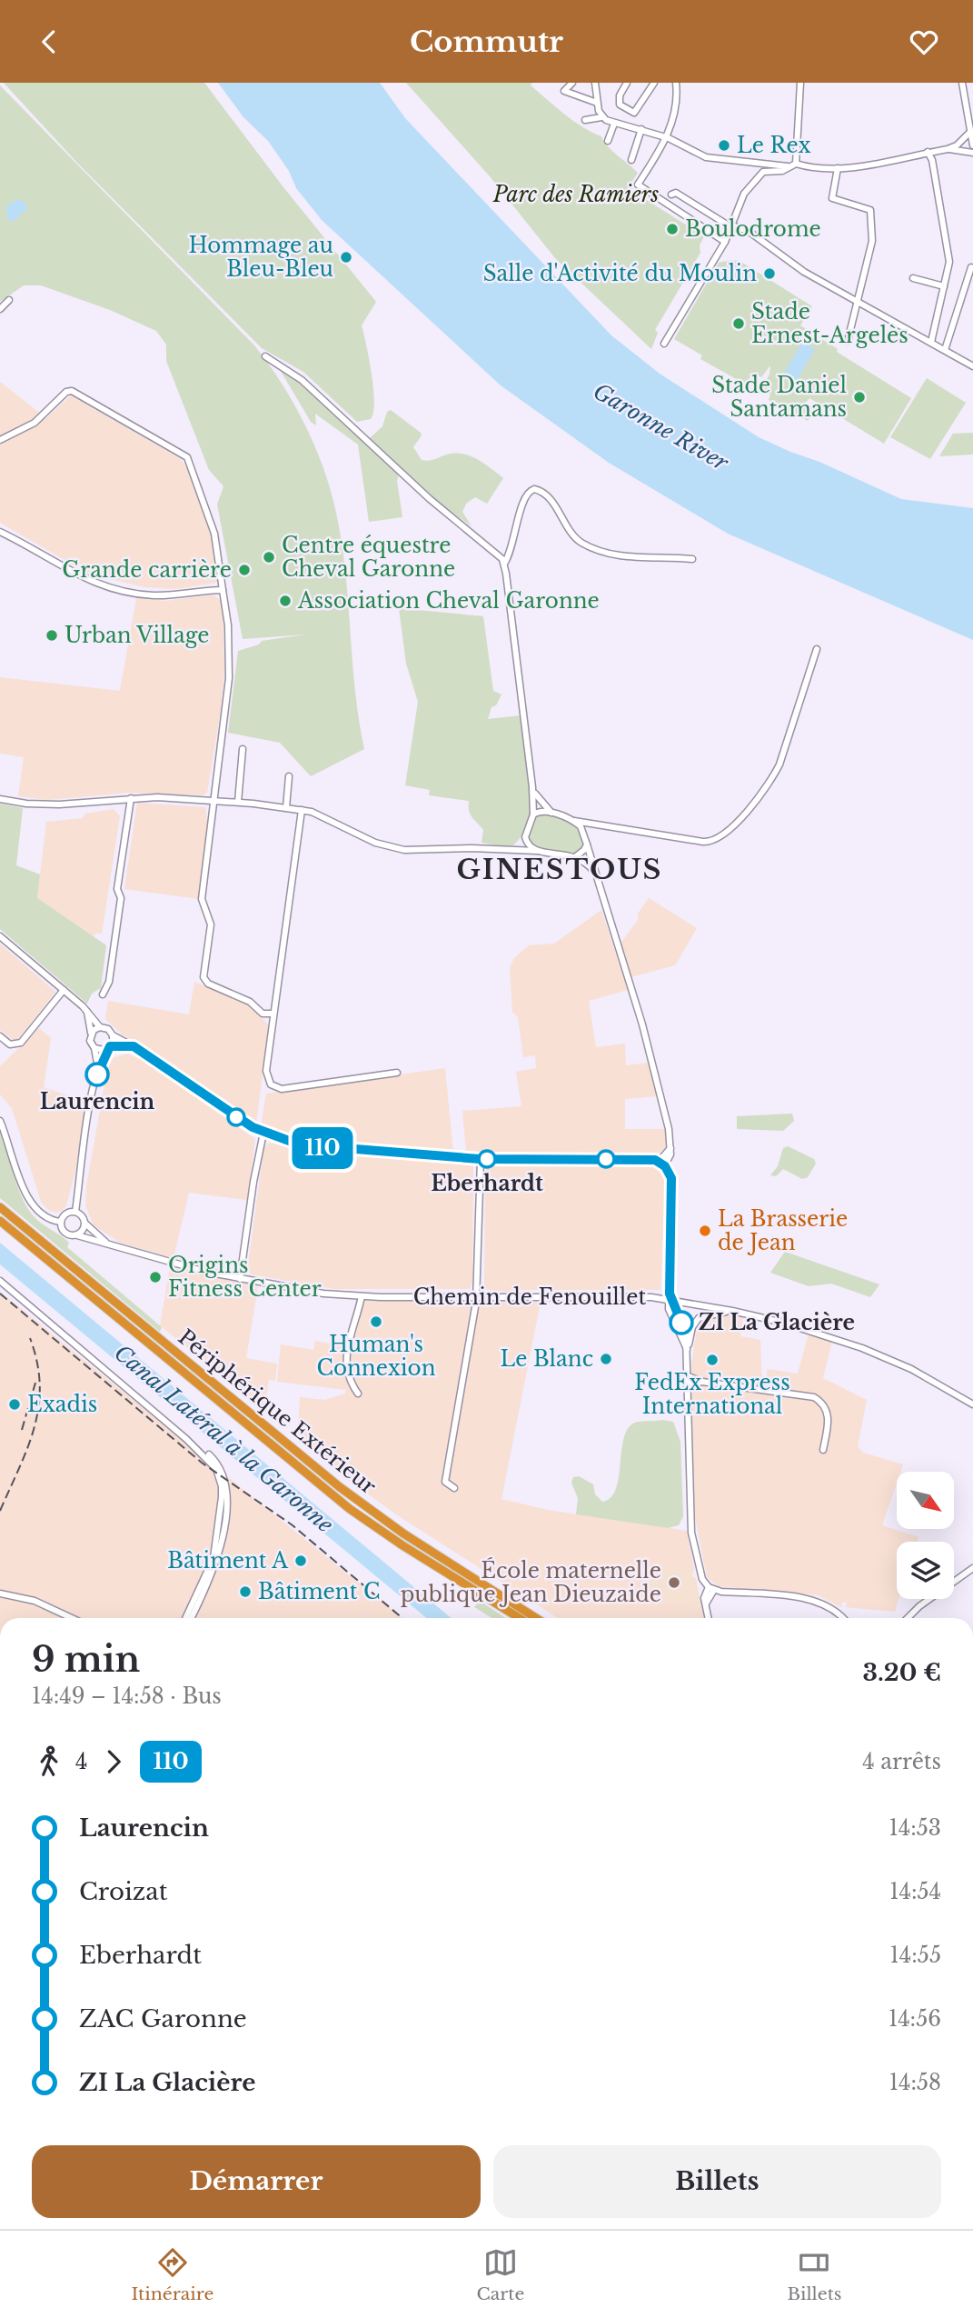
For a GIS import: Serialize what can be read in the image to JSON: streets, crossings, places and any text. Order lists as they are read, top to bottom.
{
  "streets": {
    "highway": ["Périphérique Extérieur"],
    "street": ["Chemin de Fenouillet"]
  },
  "districts": ["GINESTOUS"],
  "water": ["Garonne River", "Canal Latéral à la Garonne"],
  "parks": ["Parc des Ramiers"],
  "places": [
    "Le Rex",
    "Boulodrome",
    "Hommage au Bleu-Bleu",
    "Salle d'Activité du Moulin",
    "Stade Ernest-Argelès",
    "Stade Daniel Santamans",
    "Centre équestre Cheval Garonne",
    "Grande carrière",
    "Association Cheval Garonne",
    "Urban Village",
    "Laurencin",
    "Eberhardt",
    "La Brasserie de Jean",
    "Origins Fitness Center",
    "Human's Connexion",
    "ZI La Glacière",
    "Le Blanc",
    "FedEx Express International",
    "Exadis",
    "Bâtiment A",
    "École maternelle publique Jean Dieuzaide",
    "Bâtiment C"
  ],
  "lines": ["bus line 110"],
  "north": "bottom right",
  "page": {
    "header": "Commutr",
    "on_map": "110",
    "heading": ["9 min", "14:49 – 14:58 · Bus", "3.20 €"],
    "legs": ["4", "110", "4 arrêts"],
    "list": [
      {
        "name": "Laurencin",
        "value": "14:53"
      },
      {
        "name": "Croizat",
        "value": "14:54"
      },
      {
        "name": "Eberhardt",
        "value": "14:55"
      },
      {
        "name": "ZAC Garonne",
        "value": "14:56"
      },
      {
        "name": "ZI La Glacière",
        "value": "14:58"
      }
    ],
    "buttons": ["Démarrer", "Billets"],
    "tabs": ["Itinéraire", "Carte", "Billets"]
  }
}
